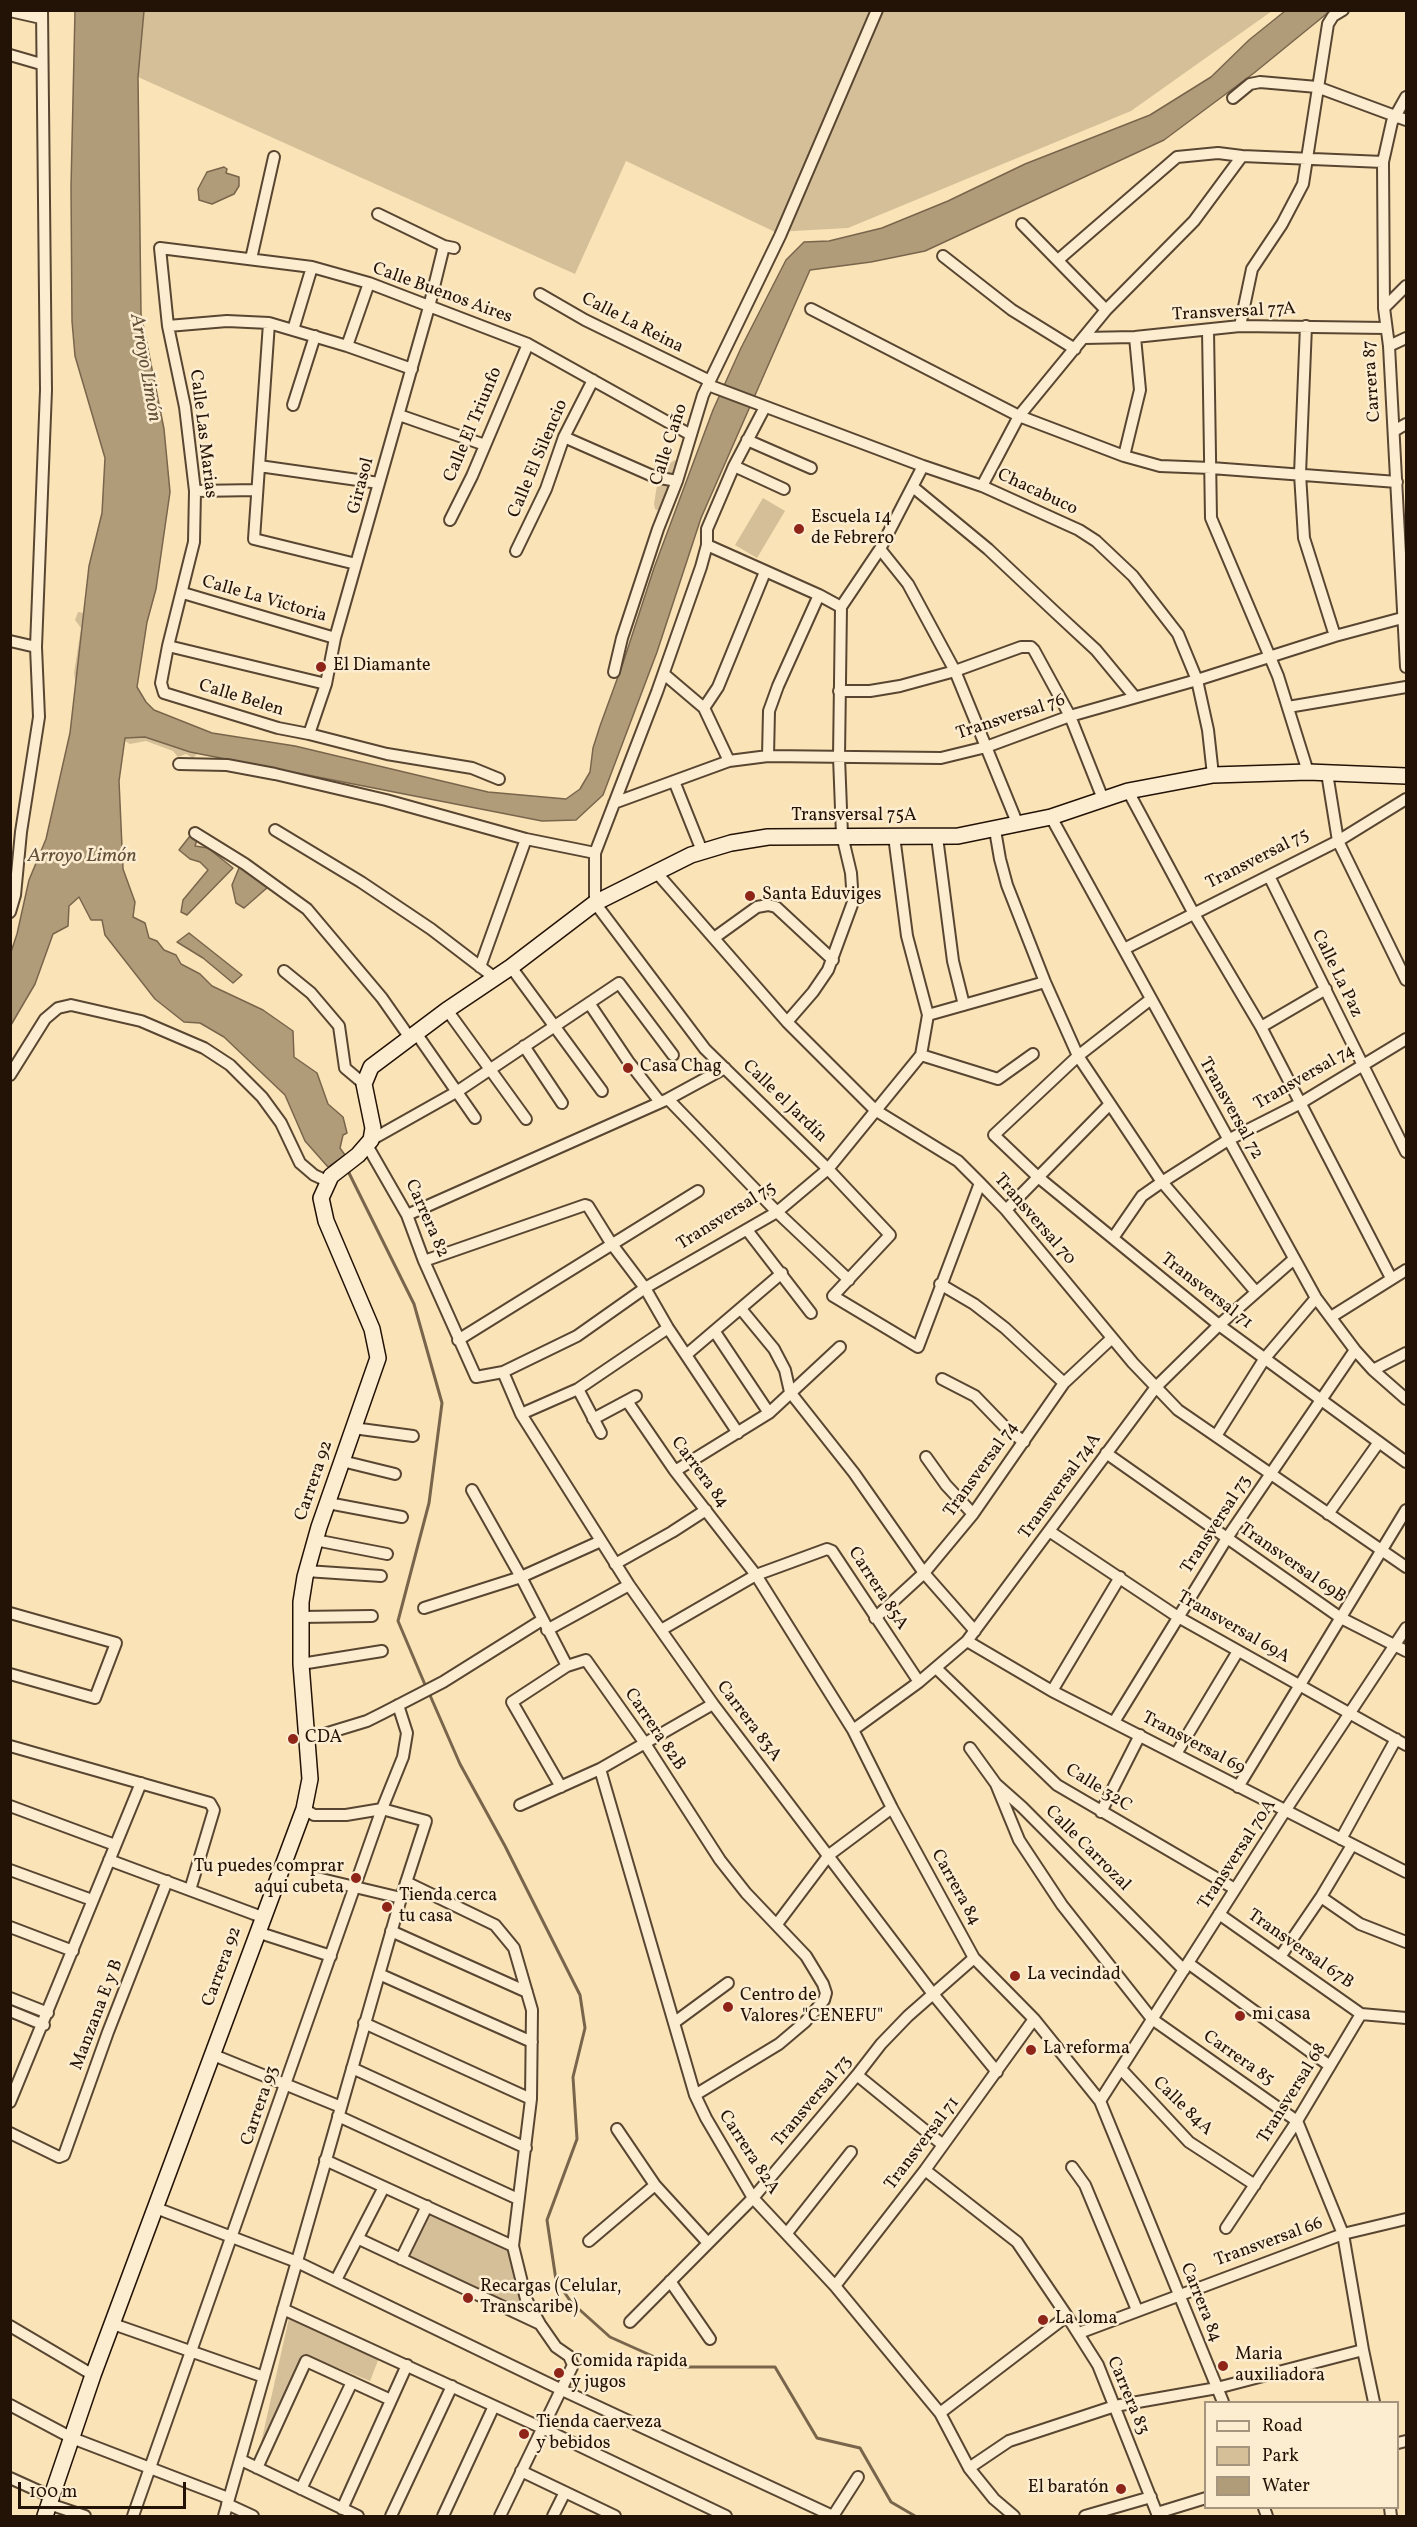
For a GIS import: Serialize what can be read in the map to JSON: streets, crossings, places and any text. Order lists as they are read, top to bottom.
{
  "streets": {
    "street": [
      "Calle Buenos Aires",
      "Transversal 77A",
      "Calle La Reina",
      "Carrera 87",
      "Calle El Triunfo",
      "Calle Las Marias",
      "Calle Caño",
      "Calle El Silencio",
      "Girasol",
      "Chacabuco",
      "Calle La Victoria",
      "Calle Belen",
      "Transversal 76",
      "Transversal 75A",
      "Transversal 75",
      "Calle La Paz",
      "Transversal 74",
      "Calle el Jardín",
      "Transversal 72",
      "Carrera 82",
      "Transversal 70",
      "Transversal 71",
      "Carrera 84",
      "Carrera 92",
      "Transversal 74A",
      "Transversal 73",
      "Transversal 69B",
      "Carrera 85A",
      "Transversal 69A",
      "Carrera 83A",
      "Carrera 82B",
      "Transversal 69",
      "Calle 32C",
      "Calle Carrozal",
      "Transversal 70A",
      "Transversal 67B",
      "Manzana E y B",
      "Carrera 85",
      "Transversal 68",
      "Carrera 93",
      "Calle 84A",
      "Carrera 82A",
      "Transversal 66",
      "Carrera 83"
    ]
  },
  "crossings": [
    ["Calle Buenos Aires", "Calle El Triunfo"],
    ["Calle Buenos Aires", "Calle Las Marias"],
    ["Calle Buenos Aires", "Calle Caño"],
    ["Calle Buenos Aires", "Calle El Silencio"],
    ["Calle Buenos Aires", "Girasol"],
    ["Transversal 77A", "Carrera 87"],
    ["Calle La Reina", "Calle Caño"],
    ["Calle La Reina", "Chacabuco"],
    ["Carrera 87", "Transversal 76"],
    ["Calle Las Marias", "Calle La Victoria"],
    ["Calle Las Marias", "Calle Belen"],
    ["Calle Caño", "Chacabuco"],
    ["Girasol", "Calle La Victoria"],
    ["Girasol", "Calle Belen"],
    ["Chacabuco", "Transversal 76"],
    ["Chacabuco", "Transversal 75A"],
    ["Transversal 75A", "Transversal 75"],
    ["Transversal 75A", "Calle el Jardín"],
    ["Transversal 75A", "Transversal 72"],
    ["Transversal 75A", "Carrera 82"],
    ["Transversal 75A", "Transversal 70"],
    ["Transversal 75", "Calle La Paz"],
    ["Transversal 75", "Calle el Jardín"],
    ["Transversal 75", "Transversal 72"],
    ["Transversal 75", "Carrera 82"],
    ["Transversal 75", "Transversal 70"],
    ["Transversal 75", "Carrera 83A"],
    ["Calle La Paz", "Transversal 74"],
    ["Transversal 74", "Transversal 72"],
    ["Transversal 74", "Transversal 70"],
    ["Transversal 74", "Transversal 71"],
    ["Transversal 74", "Carrera 85A"],
    ["Transversal 72", "Transversal 74A"],
    ["Transversal 72", "Transversal 73"],
    ["Transversal 70", "Transversal 74A"],
    ["Transversal 70", "Transversal 73"],
    ["Transversal 71", "Carrera 84"],
    ["Transversal 71", "Transversal 74A"],
    ["Transversal 71", "Transversal 73"],
    ["Transversal 71", "Carrera 83A"],
    ["Transversal 71", "Carrera 82A"],
    ["Transversal 71", "Carrera 83"],
    ["Carrera 84", "Transversal 74A"],
    ["Carrera 84", "Transversal 73"],
    ["Carrera 84", "Carrera 85A"],
    ["Carrera 84", "Transversal 70A"],
    ["Carrera 84", "Transversal 66"],
    ["Transversal 74A", "Transversal 69B"],
    ["Transversal 74A", "Carrera 85A"],
    ["Transversal 74A", "Transversal 69A"],
    ["Transversal 74A", "Transversal 69"],
    ["Transversal 74A", "Calle 32C"],
    ["Transversal 73", "Transversal 69B"],
    ["Transversal 73", "Transversal 69A"],
    ["Transversal 73", "Carrera 83A"],
    ["Transversal 73", "Transversal 69"],
    ["Transversal 73", "Carrera 82A"],
    ["Transversal 69B", "Transversal 70A"],
    ["Transversal 69A", "Transversal 70A"],
    ["Carrera 82B", "Carrera 82A"],
    ["Transversal 69", "Transversal 70A"],
    ["Calle 32C", "Transversal 70A"],
    ["Calle Carrozal", "Transversal 70A"],
    ["Calle Carrozal", "Carrera 85"],
    ["Calle Carrozal", "Transversal 68"],
    ["Transversal 70A", "Transversal 67B"],
    ["Transversal 70A", "Carrera 85"],
    ["Transversal 70A", "Calle 84A"],
    ["Transversal 67B", "Transversal 68"],
    ["Carrera 85", "Transversal 68"],
    ["Transversal 68", "Calle 84A"],
    ["Transversal 66", "Carrera 83"]
  ],
  "water": ["Arroyo Limón"],
  "places": [
    "Escuela 14 de Febrero",
    "El Diamante",
    "Santa Eduviges",
    "Casa Chag",
    "CDA",
    "Tu puedes comprar aqui cubeta",
    "Tienda cerca tu casa",
    "La vecindad",
    "Centro de Valores \"CENEFU\"",
    "mi casa",
    "La reforma",
    "Recargas (Celular, Transcaribe)",
    "La loma",
    "Maria auxiliadora",
    "Comida rapida y jugos",
    "Tienda caerveza y bebidos",
    "El baratón"
  ],
  "legend": ["Road", "Park", "Water"],
  "scale_bar": "100 m"
}
